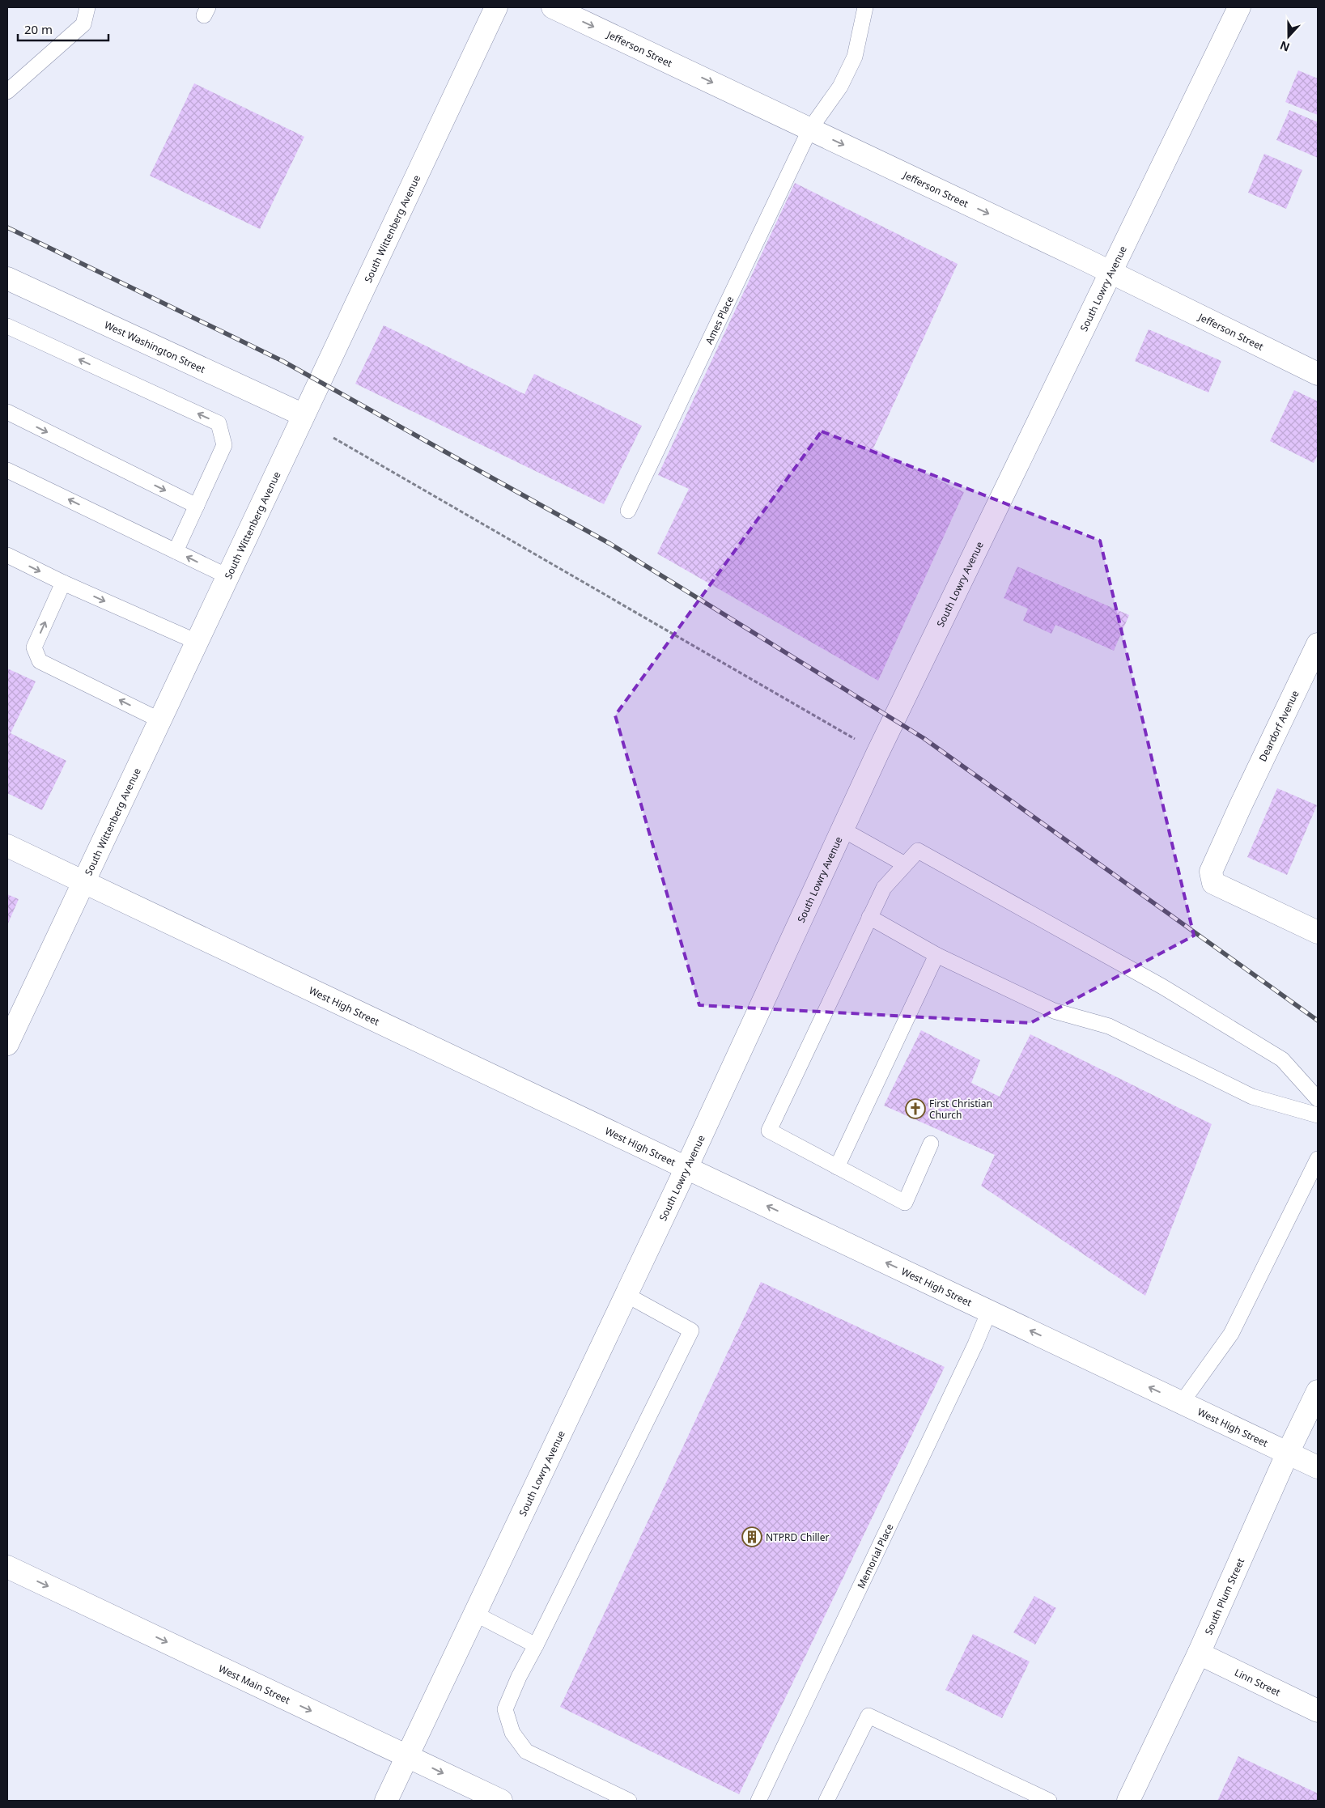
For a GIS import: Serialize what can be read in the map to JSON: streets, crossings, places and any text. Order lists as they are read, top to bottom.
{
  "streets": {
    "street": [
      "Jefferson Street",
      "South Wittenberg Avenue",
      "South Lowry Avenue",
      "West Washington Street",
      "Deardorf Avenue",
      "West High Street",
      "South Plum Street",
      "Linn Street",
      "West Main Street"
    ],
    "lane": ["Ames Place", "Memorial Place"]
  },
  "crossings": [
    ["Jefferson Street", "South Lowry Avenue"],
    ["Jefferson Street", "Ames Place"],
    ["South Wittenberg Avenue", "West Washington Street"],
    ["South Wittenberg Avenue", "West High Street"],
    ["South Lowry Avenue", "West High Street"],
    ["South Lowry Avenue", "West Main Street"],
    ["West High Street", "Memorial Place"],
    ["West High Street", "South Plum Street"],
    ["South Plum Street", "Linn Street"]
  ],
  "one_way": ["Jefferson Street", "West High Street", "West Main Street"],
  "places": {
    "church": ["First Christian Church"],
    "building": ["NTPRD Chiller"]
  },
  "scale_bar": "20 m",
  "north": "bottom"
}
